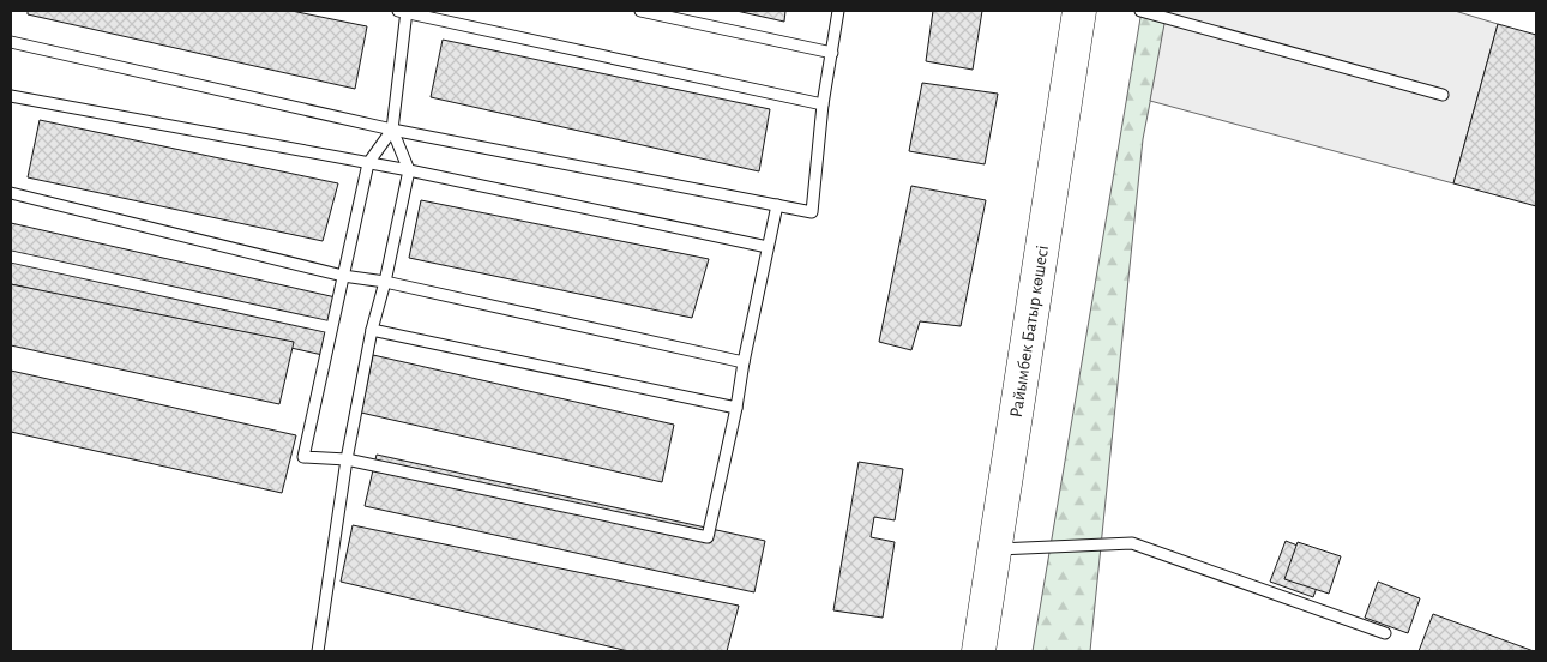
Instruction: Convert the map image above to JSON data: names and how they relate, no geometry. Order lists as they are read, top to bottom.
{
  "streets": {
    "main road": ["Райымбек Батыр көшесі"]
  }
}
